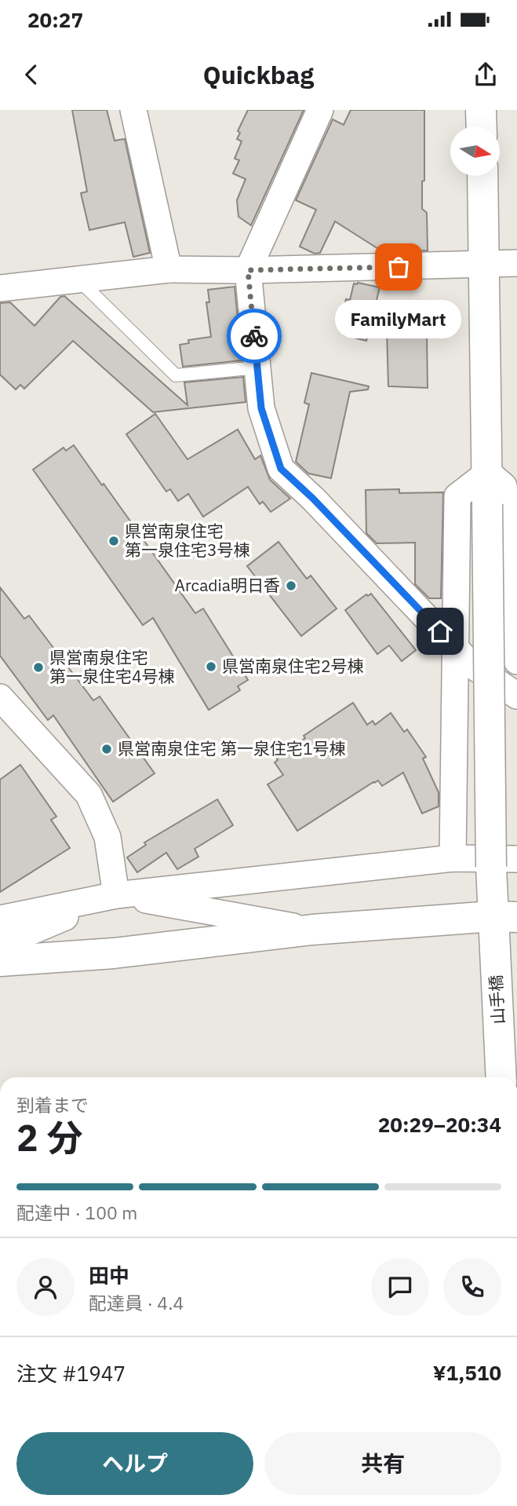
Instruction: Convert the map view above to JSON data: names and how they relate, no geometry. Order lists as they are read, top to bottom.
{
  "streets": {
    "street": ["山手橋"]
  },
  "places": [
    "FamilyMart",
    "県営南泉住宅 第一泉住宅3号棟",
    "Arcadia明日香",
    "県営南泉住宅2号棟",
    "県営南泉住宅 第一泉住宅4号棟",
    "県営南泉住宅 第一泉住宅1号棟"
  ],
  "north": "right",
  "page": {
    "status": "20:27",
    "header": "Quickbag",
    "bubble": "FamilyMart",
    "heading": ["2 分", "到着まで", "20:29–20:34"],
    "panel": [
      "田中",
      "配達員 · 4.4",
      "注文 #1947",
      "¥1,510"
    ],
    "bar": "配達中 · 100 m",
    "buttons": ["ヘルプ", "共有"]
  }
}
